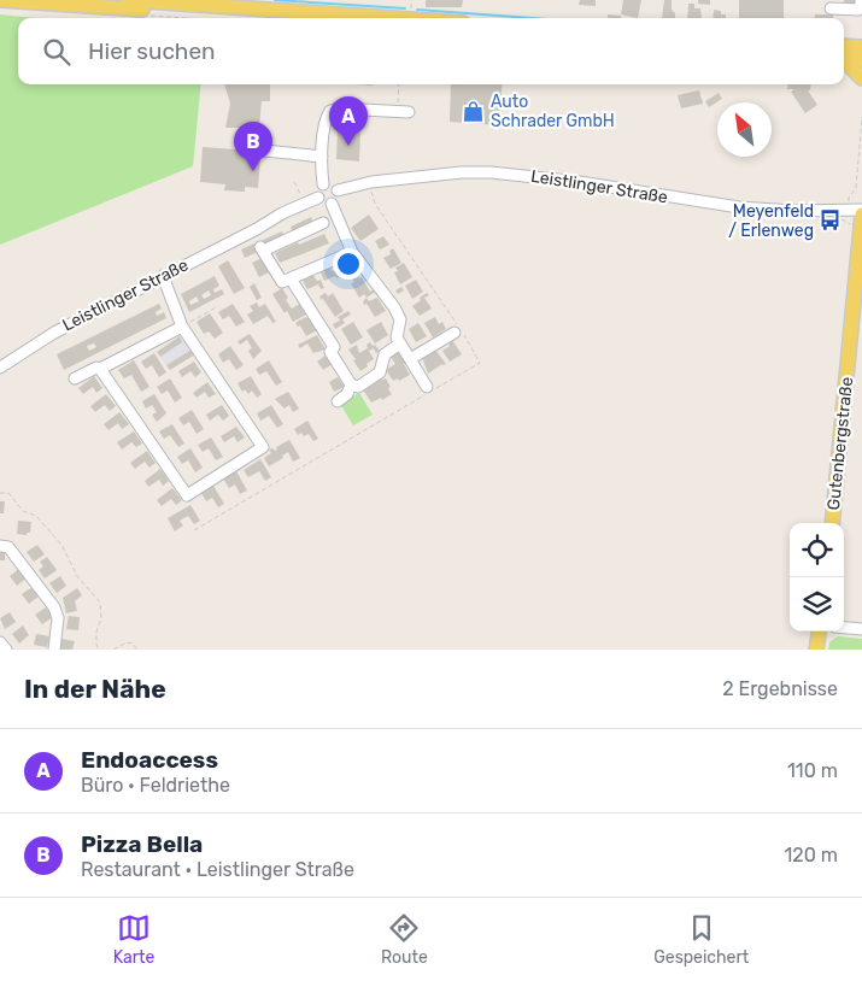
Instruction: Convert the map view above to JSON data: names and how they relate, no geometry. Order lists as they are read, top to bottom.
{
  "streets": {
    "main road": ["Gutenbergstraße"],
    "street": ["Leistlinger Straße"]
  },
  "crossings": [
    ["Leistlinger Straße", "Gutenbergstraße"]
  ],
  "places": {
    "shop": ["Auto Schrader GmbH"],
    "bus stop": ["Meyenfeld / Erlenweg"]
  },
  "north": "top left",
  "page": {
    "search": "Hier suchen",
    "pins": ["A", "B"],
    "heading": ["In der Nähe", "2 Ergebnisse"],
    "list": [
      {
        "mark": "A",
        "name": "Endoaccess",
        "note": "Büro · Feldriethe",
        "value": "110 m"
      },
      {
        "mark": "B",
        "name": "Pizza Bella",
        "note": "Restaurant · Leistlinger Straße",
        "value": "120 m"
      }
    ],
    "nav": ["Karte", "Route", "Gespeichert"]
  }
}
